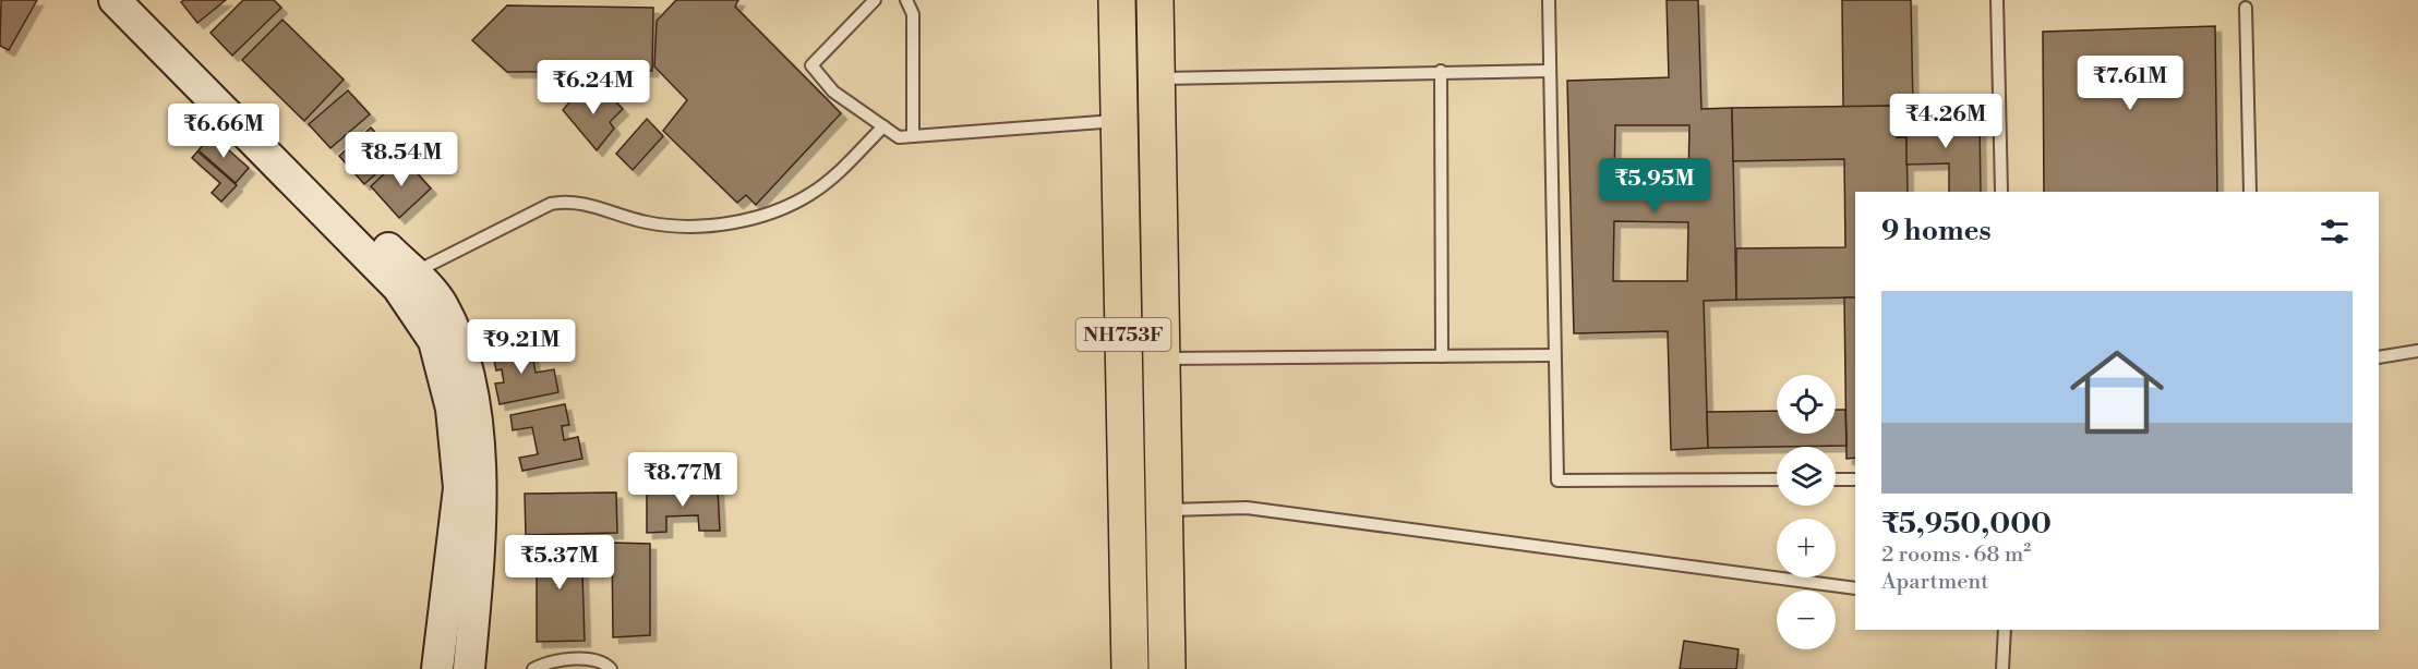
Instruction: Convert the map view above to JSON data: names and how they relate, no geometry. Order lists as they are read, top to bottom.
{
  "streets": {
    "highway": ["NH753F"]
  },
  "page": {
    "price": [
      "₹7.61M",
      "₹6.24M",
      "₹4.26M",
      "₹6.66M",
      "₹8.54M",
      "₹5.95M",
      "₹9.21M",
      "₹8.77M",
      "₹5.37M"
    ],
    "heading": "9 homes",
    "list": [
      {
        "name": "₹5,950,000",
        "note": "2 rooms · 68 m² · Apartment"
      }
    ],
    "map_buttons": ["+", "−"]
  }
}
